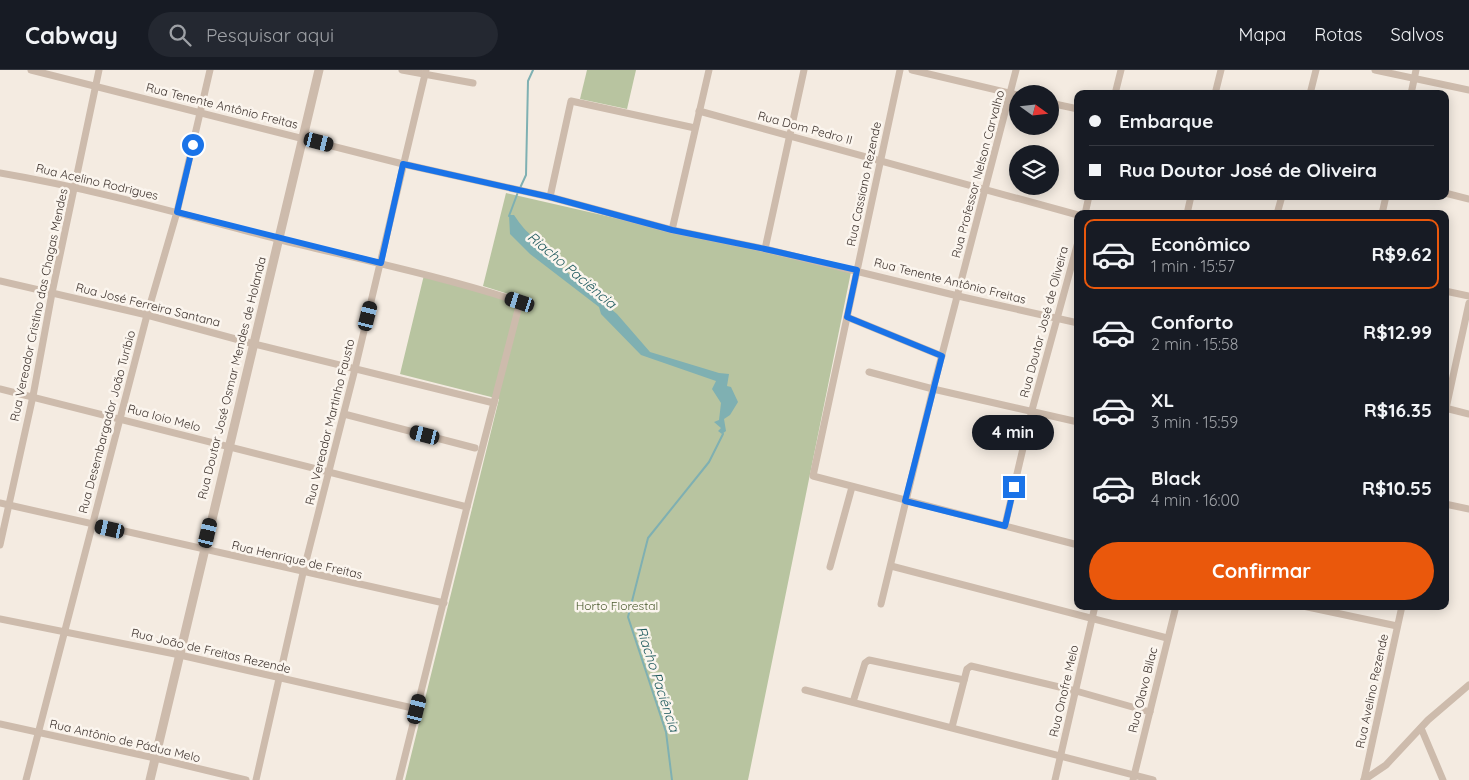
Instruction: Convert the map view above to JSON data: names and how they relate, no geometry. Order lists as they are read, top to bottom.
{
  "streets": {
    "street": [
      "Rua Tenente Antônio Freitas",
      "Rua Dom Pedro II",
      "Rua Professor Nelson Carvalho",
      "Rua Acelino Rodrigues",
      "Rua Cassiano Rezende",
      "Rua Vereador Cristino das Chagas Mendes",
      "Rua José Ferreira Santana",
      "Rua Doutor José de Oliveira",
      "Rua Doutor José Osmar Mendes de Holanda",
      "Rua Ioio Melo",
      "Rua Desembargador João Turíbio",
      "Rua Vereador Martinho Fausto",
      "Rua Henrique de Freitas",
      "Rua João de Freitas Rezende",
      "Rua Olavo Bilac",
      "Rua Onofre Melo",
      "Rua Avelino Rezende",
      "Rua Antônio de Pádua Melo"
    ]
  },
  "crossings": [
    ["Rua Tenente Antônio Freitas", "Rua Professor Nelson Carvalho"],
    ["Rua Tenente Antônio Freitas", "Rua Cassiano Rezende"],
    ["Rua Tenente Antônio Freitas", "Rua Vereador Cristino das Chagas Mendes"],
    ["Rua Tenente Antônio Freitas", "Rua Doutor José de Oliveira"],
    ["Rua Tenente Antônio Freitas", "Rua Doutor José Osmar Mendes de Holanda"],
    ["Rua Tenente Antônio Freitas", "Rua Desembargador João Turíbio"],
    ["Rua Tenente Antônio Freitas", "Rua Vereador Martinho Fausto"],
    ["Rua Dom Pedro II", "Rua Professor Nelson Carvalho"],
    ["Rua Dom Pedro II", "Rua Cassiano Rezende"],
    ["Rua Acelino Rodrigues", "Rua Vereador Cristino das Chagas Mendes"],
    ["Rua Acelino Rodrigues", "Rua José Ferreira Santana"],
    ["Rua Acelino Rodrigues", "Rua Doutor José Osmar Mendes de Holanda"],
    ["Rua Acelino Rodrigues", "Rua Desembargador João Turíbio"],
    ["Rua Acelino Rodrigues", "Rua Vereador Martinho Fausto"],
    ["Rua Vereador Cristino das Chagas Mendes", "Rua José Ferreira Santana"],
    ["Rua Vereador Cristino das Chagas Mendes", "Rua Ioio Melo"],
    ["Rua Vereador Cristino das Chagas Mendes", "Rua Henrique de Freitas"],
    ["Rua José Ferreira Santana", "Rua Doutor José Osmar Mendes de Holanda"],
    ["Rua José Ferreira Santana", "Rua Desembargador João Turíbio"],
    ["Rua José Ferreira Santana", "Rua Vereador Martinho Fausto"],
    ["Rua Doutor José Osmar Mendes de Holanda", "Rua Ioio Melo"],
    ["Rua Doutor José Osmar Mendes de Holanda", "Rua Henrique de Freitas"],
    ["Rua Doutor José Osmar Mendes de Holanda", "Rua João de Freitas Rezende"],
    ["Rua Doutor José Osmar Mendes de Holanda", "Rua Antônio de Pádua Melo"],
    ["Rua Ioio Melo", "Rua Desembargador João Turíbio"],
    ["Rua Ioio Melo", "Rua Vereador Martinho Fausto"],
    ["Rua Desembargador João Turíbio", "Rua Henrique de Freitas"],
    ["Rua Desembargador João Turíbio", "Rua João de Freitas Rezende"],
    ["Rua Desembargador João Turíbio", "Rua Antônio de Pádua Melo"],
    ["Rua Vereador Martinho Fausto", "Rua Henrique de Freitas"],
    ["Rua Vereador Martinho Fausto", "Rua João de Freitas Rezende"]
  ],
  "water": ["Riacho Paciência"],
  "parks": ["Horto Florestal"],
  "north": "right",
  "page": {
    "header": "Cabway",
    "search": "Pesquisar aqui",
    "nav": ["Mapa", "Rotas", "Salvos"],
    "banner": ["Embarque", "Rua Doutor José de Oliveira"],
    "list": [
      {
        "name": "Econômico",
        "note": "1 min · 15:57",
        "value": "R$9.62"
      },
      {
        "name": "Conforto",
        "note": "2 min · 15:58",
        "value": "R$12.99"
      },
      {
        "name": "XL",
        "note": "3 min · 15:59",
        "value": "R$16.35"
      },
      {
        "name": "Black",
        "note": "4 min · 16:00",
        "value": "R$10.55"
      }
    ],
    "bubble": "4 min",
    "buttons": "Confirmar"
  }
}
